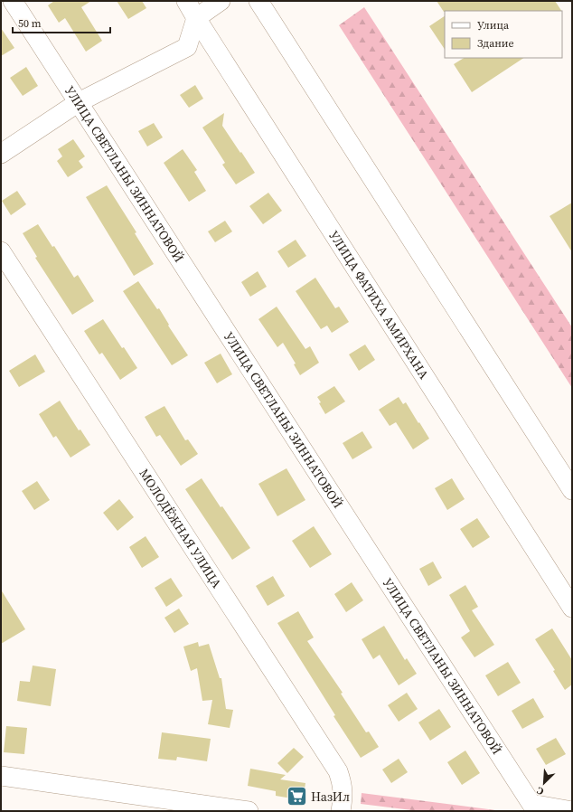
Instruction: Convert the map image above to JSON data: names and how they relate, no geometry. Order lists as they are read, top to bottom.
{
  "streets": {
    "street": ["УЛИЦА СВЕТЛАНЫ ЗИННАТОВОЙ", "УЛИЦА ФАТИХА АМИРХАНА", "МОЛОДЁЖНАЯ УЛИЦА"]
  },
  "places": {
    "supermarket": ["НазИл"]
  },
  "legend": ["Улица", "Здание"],
  "scale_bar": "50 m",
  "north": "bottom left"
}
